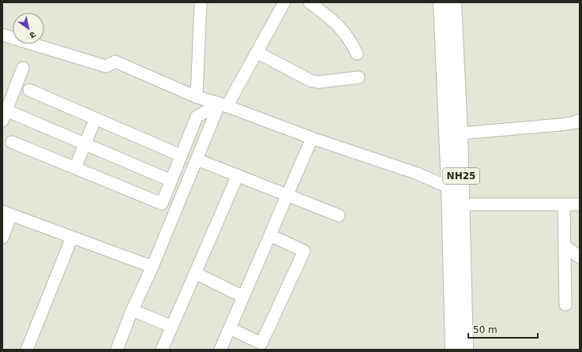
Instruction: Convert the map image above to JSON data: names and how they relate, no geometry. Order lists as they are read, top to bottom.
{
  "streets": {
    "main road": ["NH25"]
  },
  "scale_bar": "50 m",
  "north": "bottom right"
}
